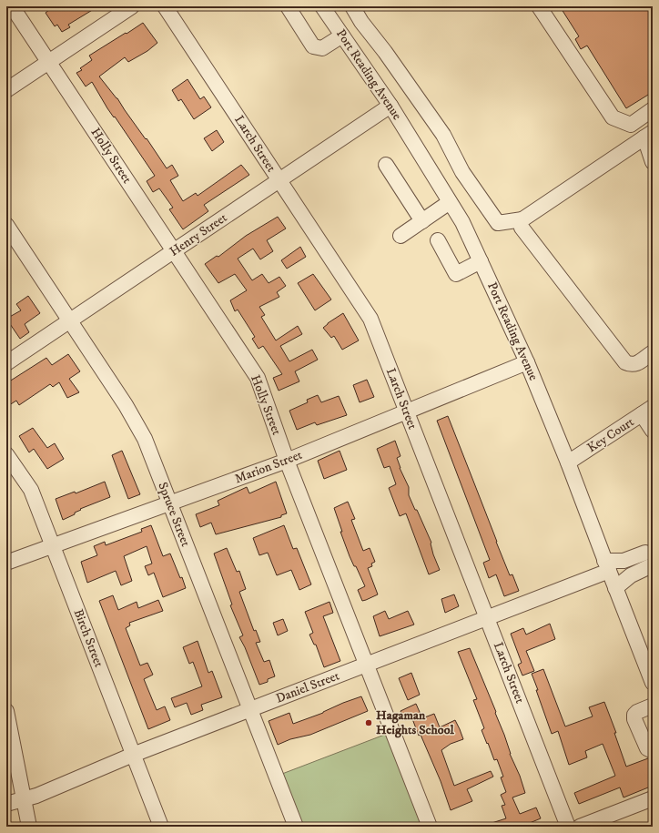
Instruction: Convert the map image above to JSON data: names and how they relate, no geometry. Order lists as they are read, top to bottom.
{
  "streets": {
    "street": [
      "Port Reading Avenue",
      "Larch Street",
      "Holly Street",
      "Henry Street",
      "Key Court",
      "Marion Street",
      "Spruce Street",
      "Birch Street",
      "Daniel Street"
    ]
  },
  "crossings": [
    ["Port Reading Avenue", "Henry Street"],
    ["Port Reading Avenue", "Key Court"],
    ["Port Reading Avenue", "Marion Street"],
    ["Port Reading Avenue", "Daniel Street"],
    ["Larch Street", "Henry Street"],
    ["Larch Street", "Marion Street"],
    ["Larch Street", "Daniel Street"],
    ["Holly Street", "Henry Street"],
    ["Holly Street", "Marion Street"],
    ["Holly Street", "Daniel Street"],
    ["Henry Street", "Spruce Street"],
    ["Marion Street", "Spruce Street"],
    ["Marion Street", "Birch Street"],
    ["Spruce Street", "Daniel Street"],
    ["Birch Street", "Daniel Street"]
  ],
  "places": ["Hagaman Heights School"]
}
